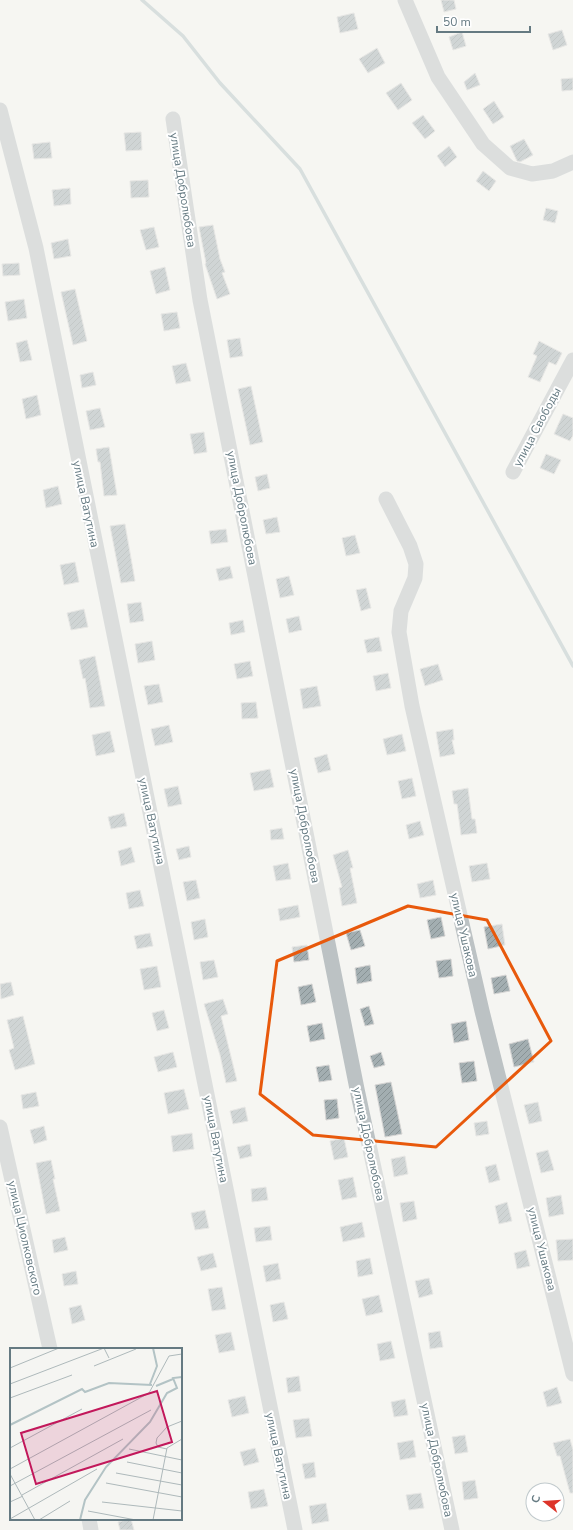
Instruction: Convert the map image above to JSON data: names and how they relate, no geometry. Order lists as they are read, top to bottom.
{
  "streets": {
    "street": [
      "улица Добролюбова",
      "улица Свободы",
      "улица Ватутина",
      "улица Ушакова",
      "улица Циолковского"
    ]
  },
  "scale_bar": "50 m",
  "north": "left"
}
